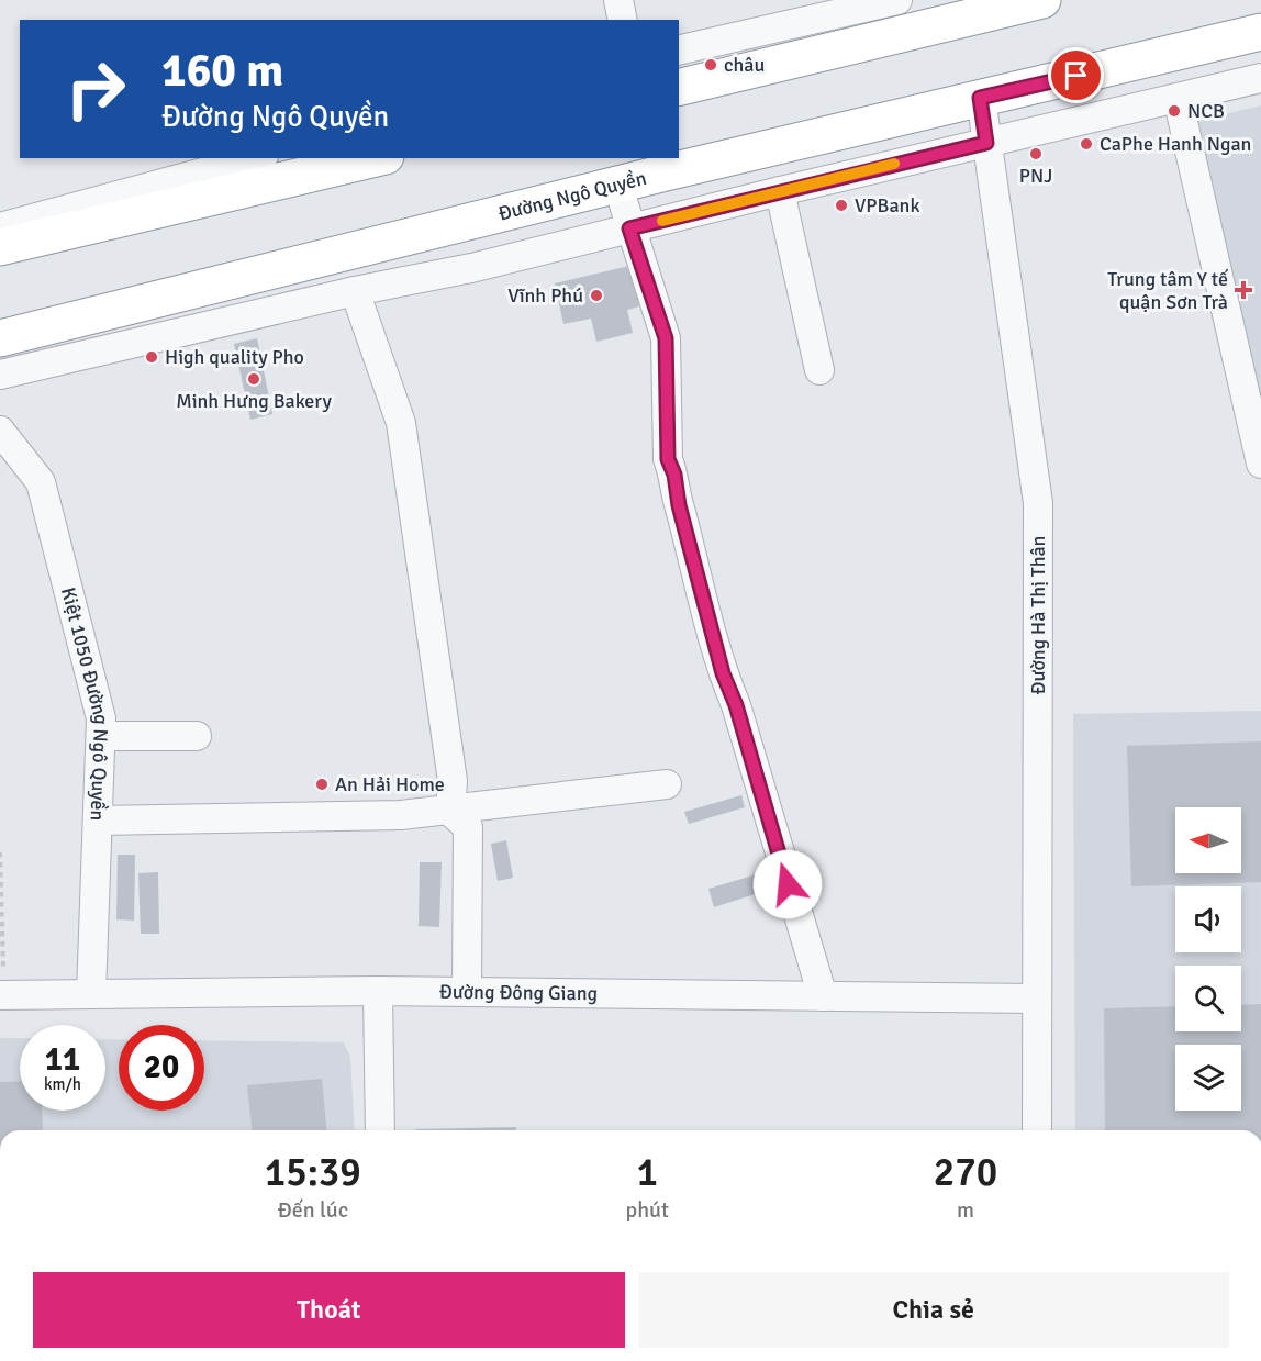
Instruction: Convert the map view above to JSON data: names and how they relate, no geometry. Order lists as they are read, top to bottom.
{
  "streets": {
    "highway": ["Đường Ngô Quyền"],
    "street": ["Đường Hà Thị Thân", "Kiệt 1050 Đường Ngô Quyền", "Đường Đông Giang"]
  },
  "crossings": [
    ["Đường Ngô Quyền", "Đường Hà Thị Thân"],
    ["Đường Hà Thị Thân", "Đường Đông Giang"],
    ["Kiệt 1050 Đường Ngô Quyền", "Đường Đông Giang"]
  ],
  "places": {
    "other": [
      "châu",
      "NCB",
      "CaPhe Hanh Ngan",
      "PNJ",
      "VPBank",
      "Vĩnh Phú",
      "High quality Pho",
      "Minh Hưng Bakery",
      "An Hải Home"
    ],
    "health": ["Trung tâm Y tế quận Sơn Trà"]
  },
  "north": "left",
  "page": {
    "turn": ["160 m", "Đường Ngô Quyền"],
    "speed": "11 km/h",
    "limit": "20",
    "eta": [
      "15:39",
      "Đến lúc",
      "1",
      "phút",
      "270",
      "m"
    ],
    "buttons": ["Thoát", "Chia sẻ"]
  }
}
